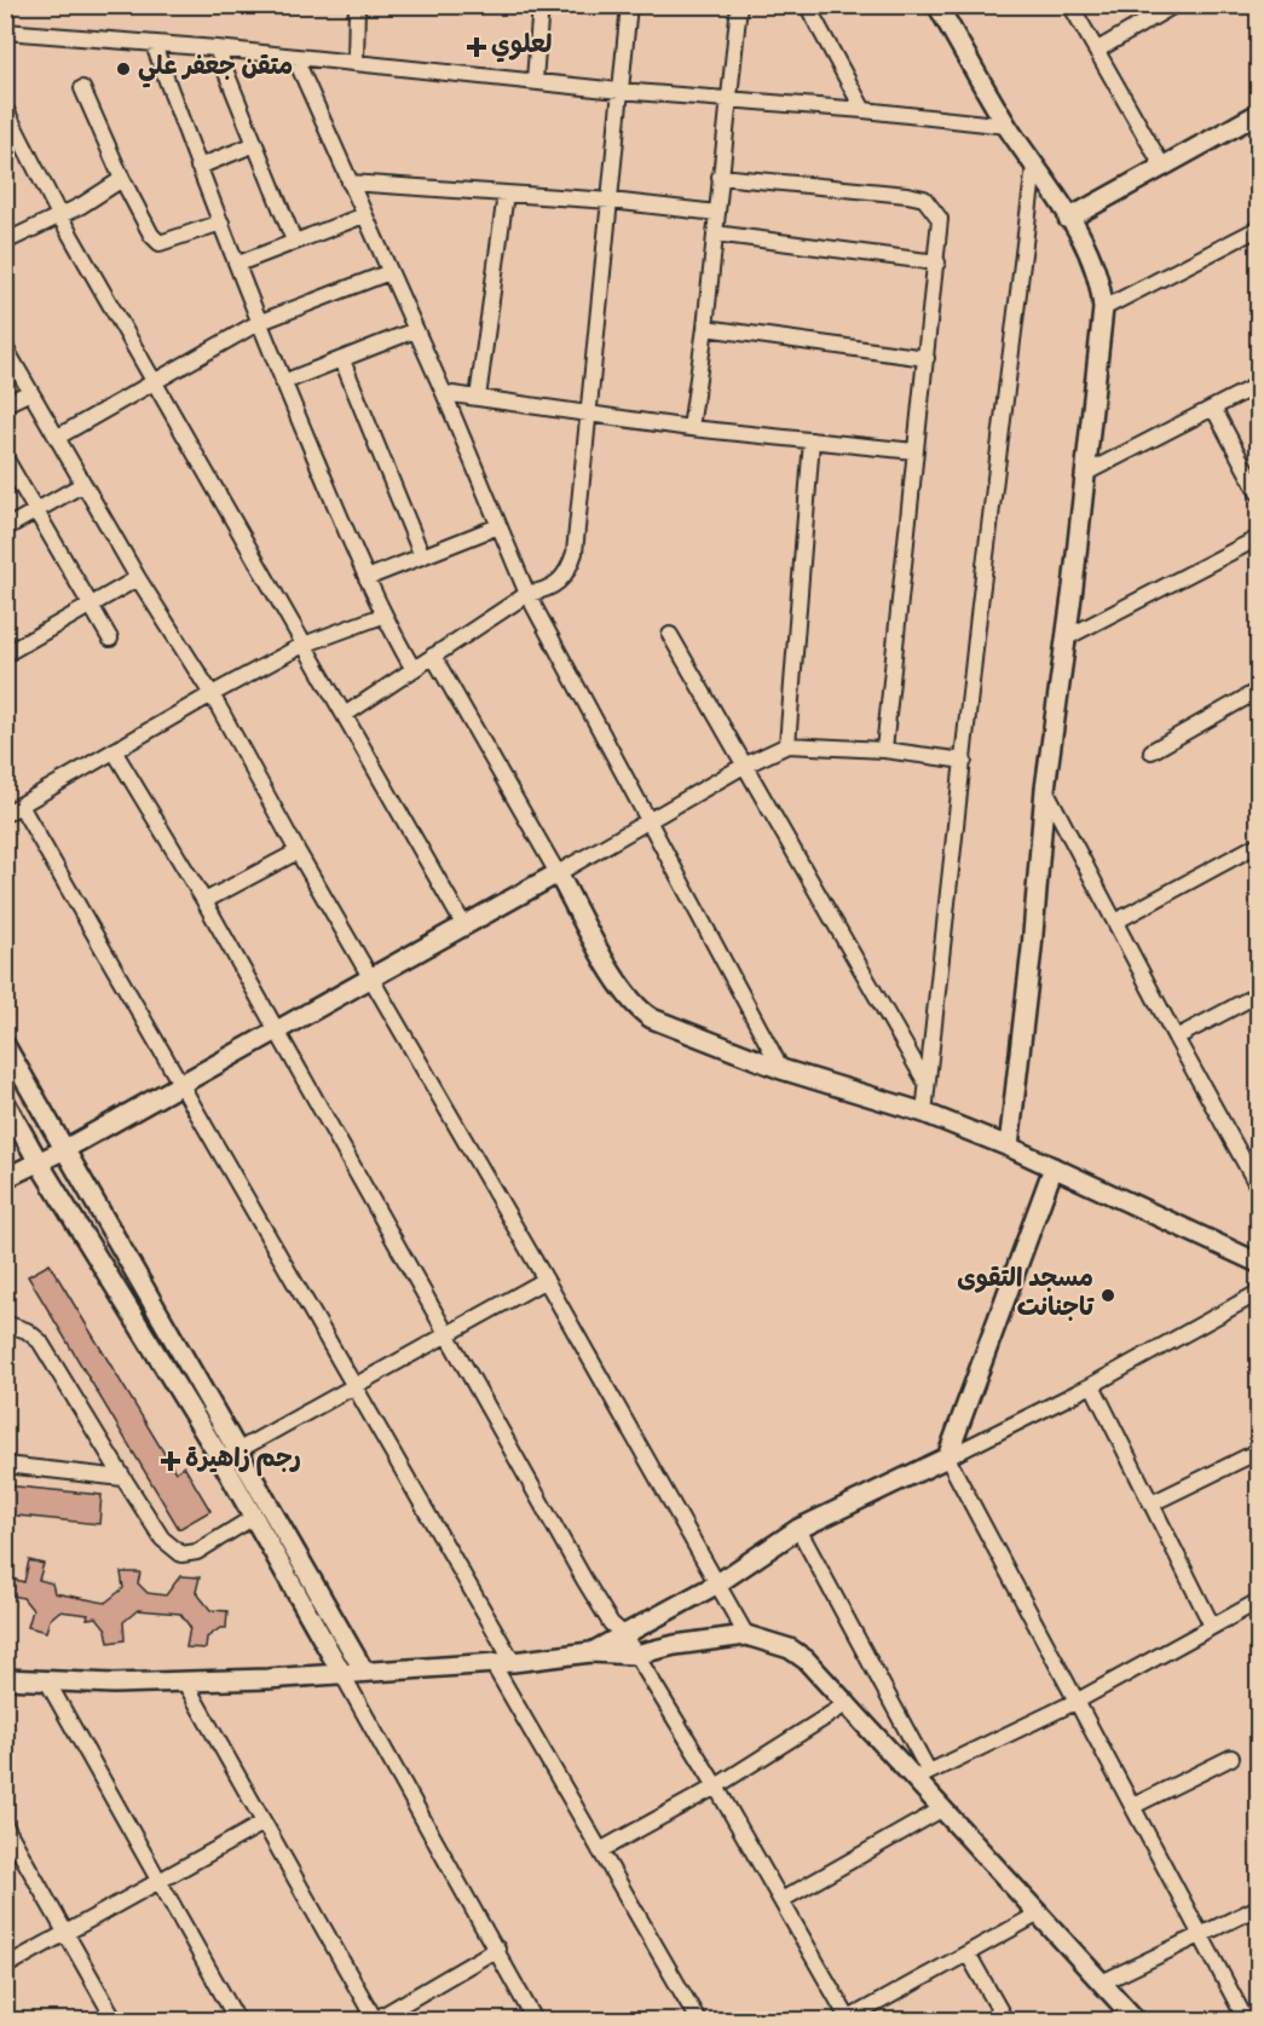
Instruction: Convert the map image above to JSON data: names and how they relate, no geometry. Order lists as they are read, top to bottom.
{
  "places": {
    "health": ["لعلوي", "رجم زاهيرة"],
    "other": ["متقن جعفر علي", "مسجد التقوى تاجنانت"]
  }
}
